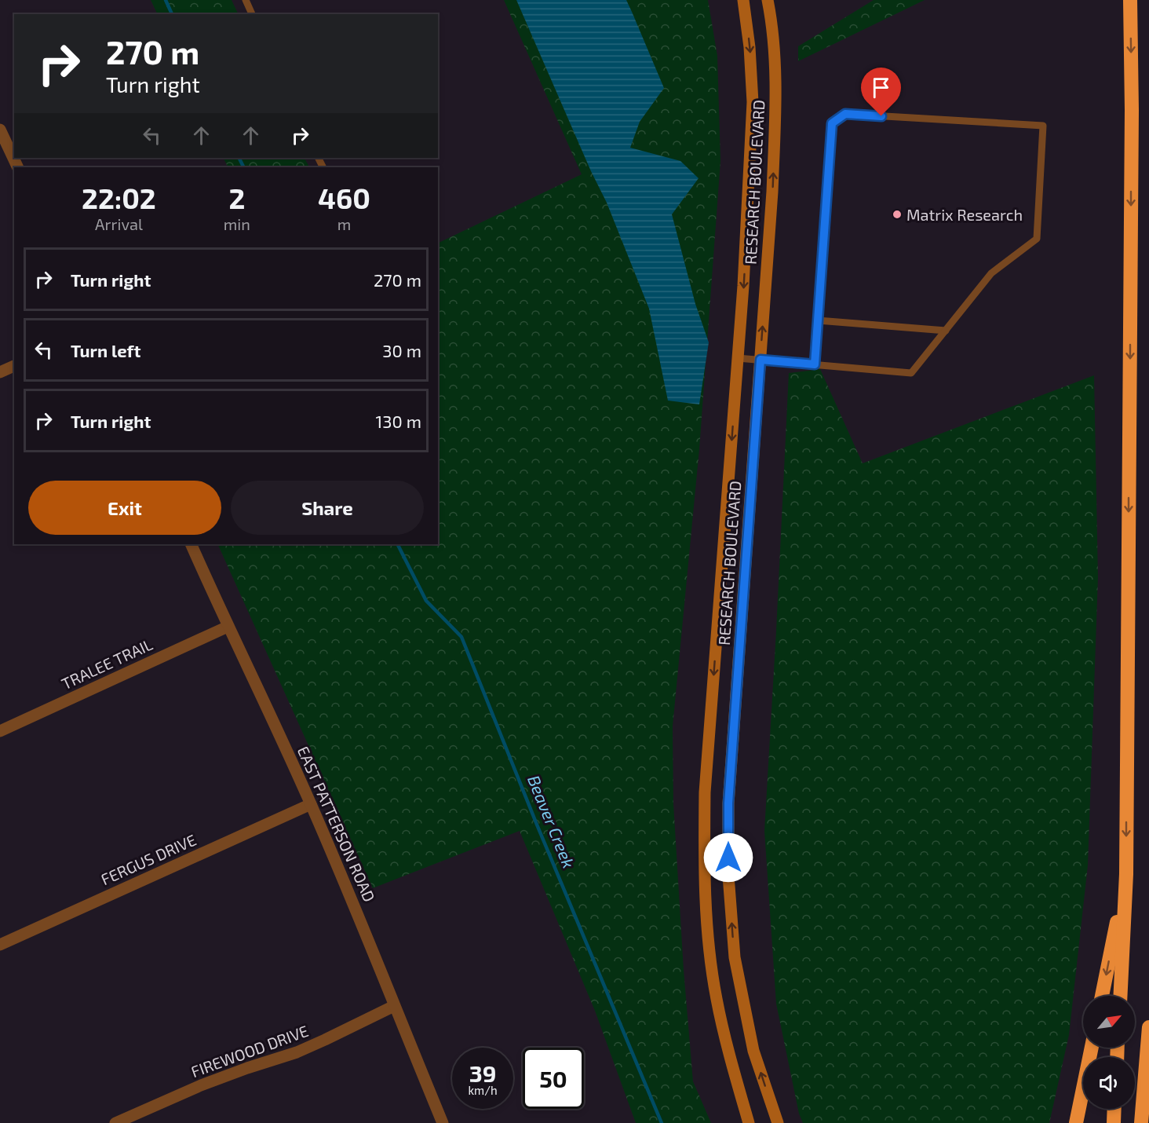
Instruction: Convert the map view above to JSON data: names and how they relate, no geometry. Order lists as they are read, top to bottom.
{
  "streets": {
    "main road": ["RESEARCH BOULEVARD"],
    "street": [
      "TRALEE TRAIL",
      "EAST PATTERSON ROAD",
      "FERGUS DRIVE",
      "FIREWOOD DRIVE"
    ]
  },
  "crossings": [
    ["TRALEE TRAIL", "EAST PATTERSON ROAD"],
    ["EAST PATTERSON ROAD", "FERGUS DRIVE"],
    ["EAST PATTERSON ROAD", "FIREWOOD DRIVE"]
  ],
  "water": ["Beaver Creek"],
  "places": ["Matrix Research"],
  "north": "top right",
  "page": {
    "turn": ["270 m", "Turn right"],
    "eta": [
      "22:02",
      "Arrival",
      "2",
      "min",
      "460",
      "m"
    ],
    "list": [
      {
        "name": "Turn right",
        "value": "270 m"
      },
      {
        "name": "Turn left",
        "value": "30 m"
      },
      {
        "name": "Turn right",
        "value": "130 m"
      }
    ],
    "buttons": ["Exit", "Share"],
    "speed": "39 km/h",
    "limit": "50"
  }
}
